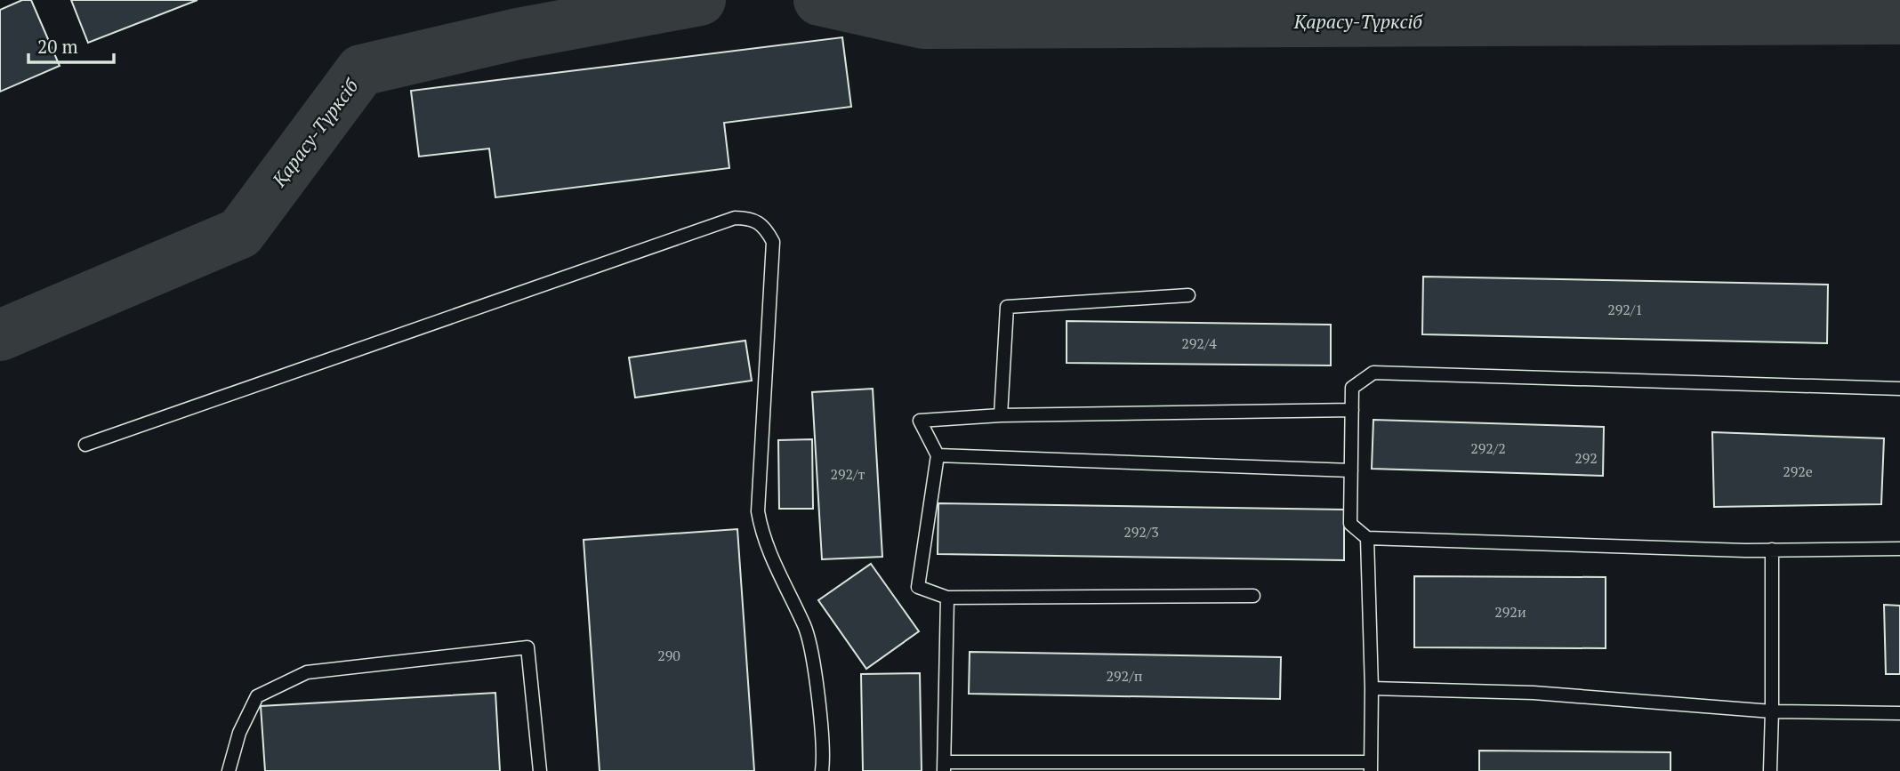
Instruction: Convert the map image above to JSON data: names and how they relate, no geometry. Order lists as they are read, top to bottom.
{
  "water": ["Қарасу-Түрксіб"],
  "house_numbers": [
    "292/1",
    "292/4",
    "292/2",
    "292",
    "292е",
    "292/т",
    "292/3",
    "292и",
    "290",
    "292/п"
  ],
  "scale_bar": "20 m"
}
